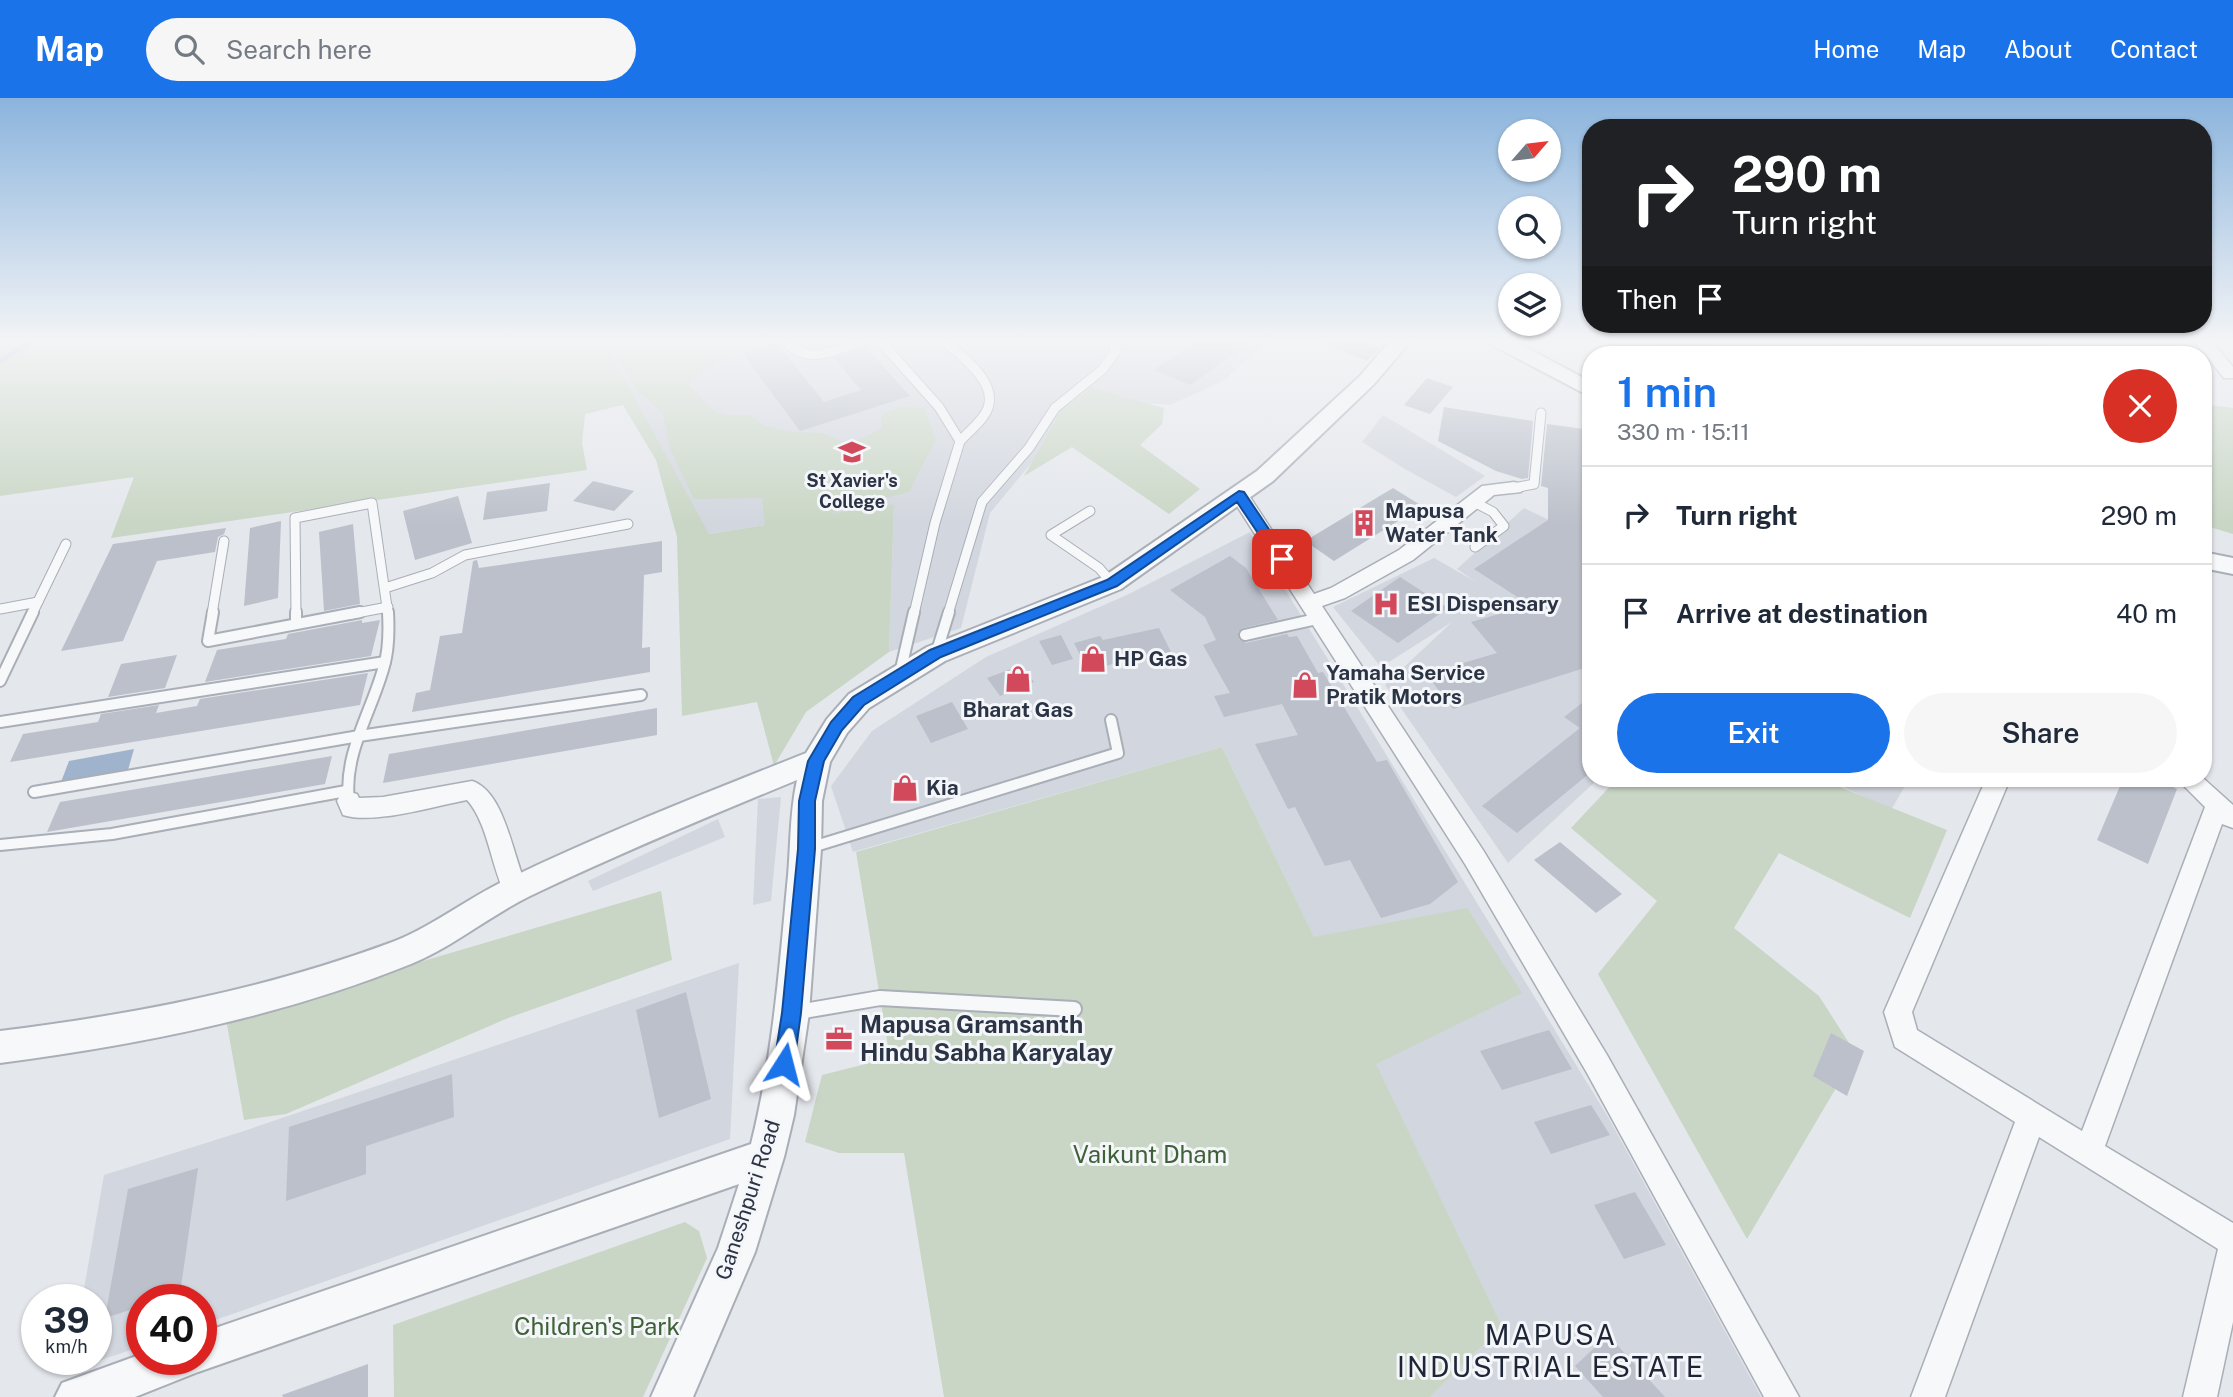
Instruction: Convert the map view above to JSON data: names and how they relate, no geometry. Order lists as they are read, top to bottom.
{
  "streets": {
    "street": ["Ganeshpuri Road"]
  },
  "districts": ["MAPUSA INDUSTRIAL ESTATE"],
  "parks": ["Vaikunt Dham", "Children's Park"],
  "places": {
    "school or university": ["St Xavier's College"],
    "building": ["Mapusa Water Tank"],
    "hospital": ["ESI Dispensary"],
    "shop": [
      "HP Gas",
      "Bharat Gas",
      "Yamaha Service Pratik Motors",
      "Kia"
    ],
    "office": ["Mapusa Gramsanth Hindu Sabha Karyalay"]
  },
  "north": "top right",
  "page": {
    "header": "Map",
    "search": "Search here",
    "nav": [
      "Home",
      "Map",
      "About",
      "Contact"
    ],
    "turn": ["290 m", "Turn right"],
    "then": "Then",
    "heading": ["1 min", "330 m · 15:11"],
    "list": [
      {
        "name": "Turn right",
        "value": "290 m"
      },
      {
        "name": "Arrive at destination",
        "value": "40 m"
      }
    ],
    "buttons": ["Exit", "Share"],
    "speed": "39 km/h",
    "limit": "40"
  }
}
